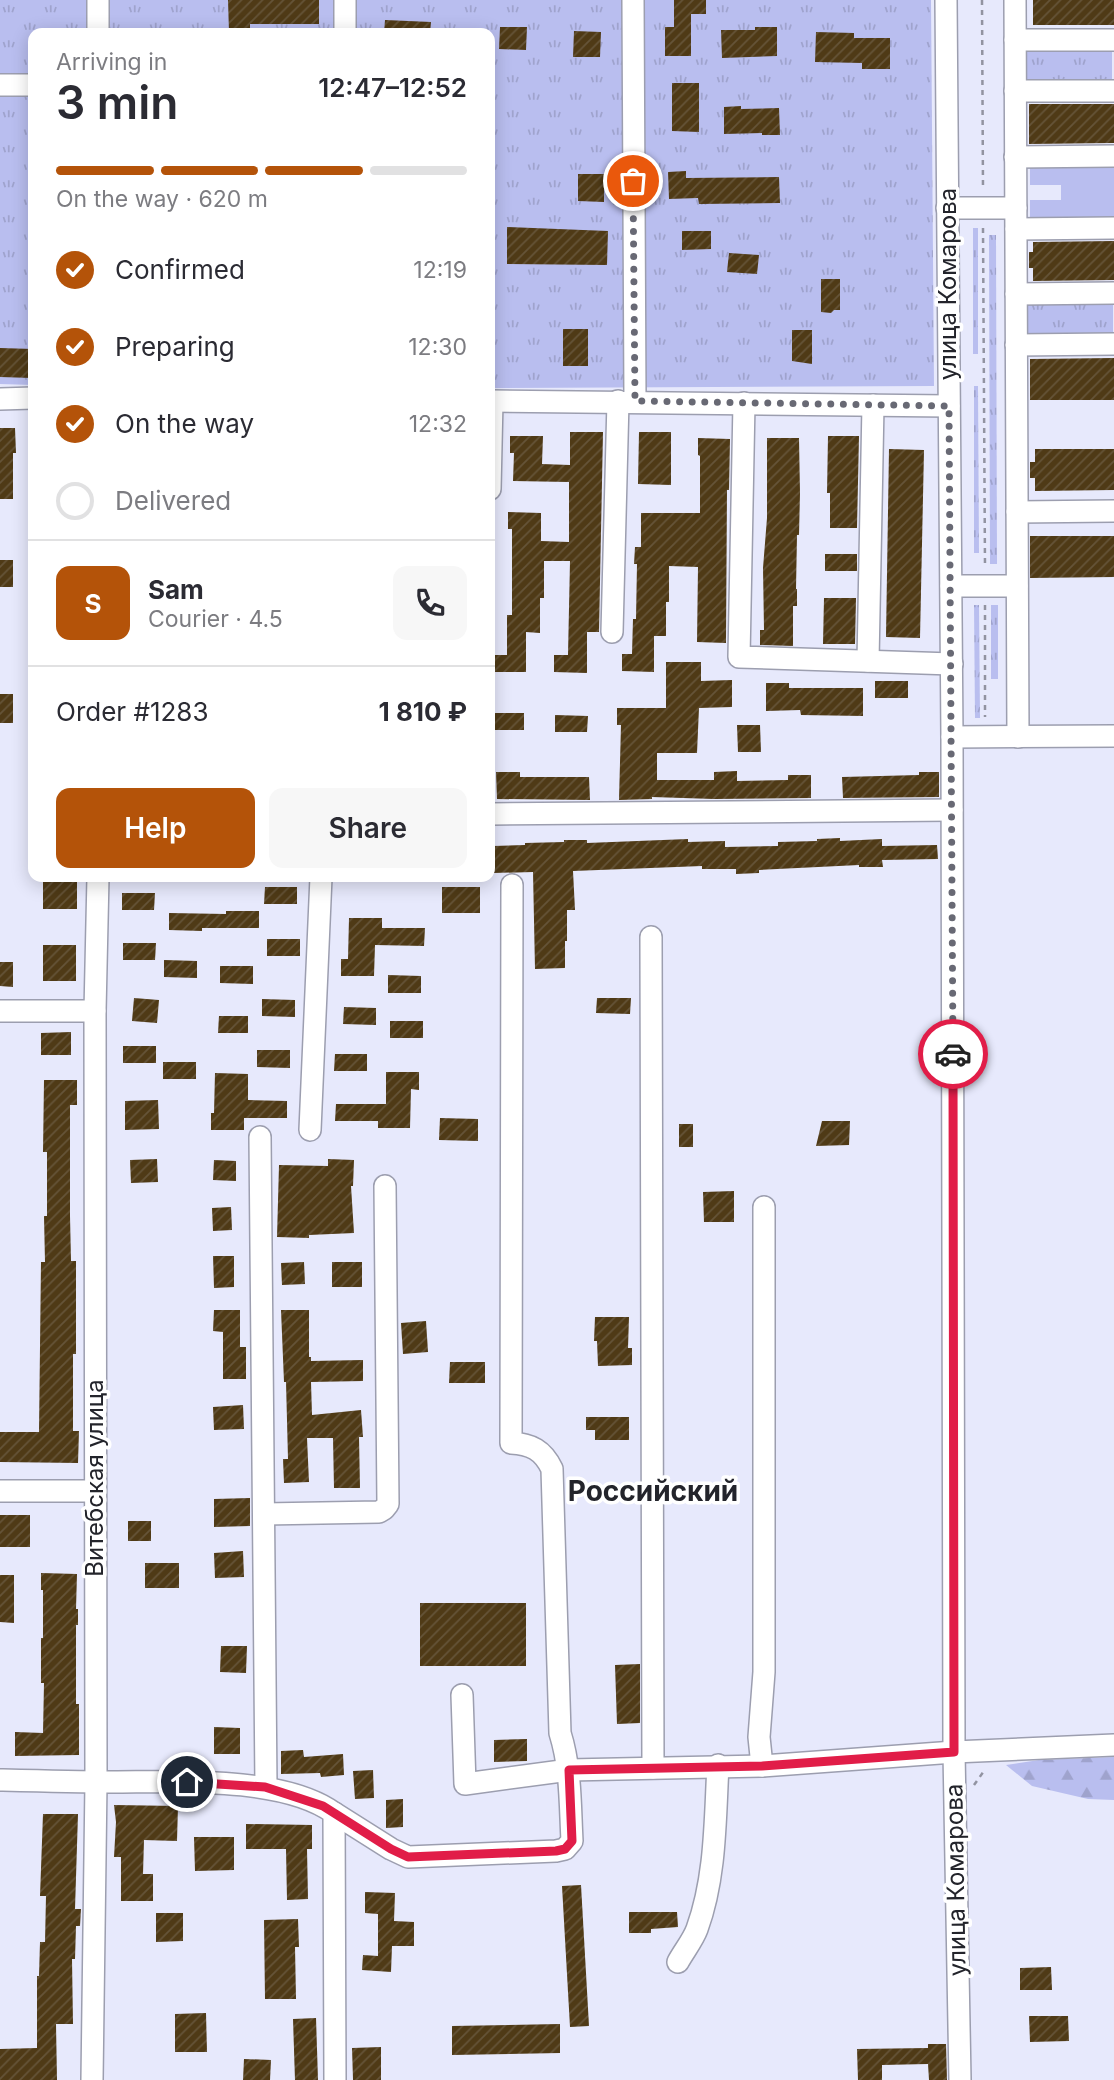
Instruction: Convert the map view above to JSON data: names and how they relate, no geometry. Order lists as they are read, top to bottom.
{
  "streets": {
    "street": ["улица Комарова", "Витебская улица"]
  },
  "districts": ["Российский"],
  "page": {
    "heading": ["3 min", "Arriving in", "12:47–12:52"],
    "panel": [
      "Sam",
      "Courier · 4.5",
      "Order #1283",
      "1 810 ₽"
    ],
    "bar": "On the way · 620 m",
    "list": [
      ["Confirmed", "12:19"],
      ["Preparing", "12:30"],
      ["On the way", "12:32"],
      "Delivered"
    ],
    "round": "S",
    "buttons": ["Help", "Share"]
  }
}
